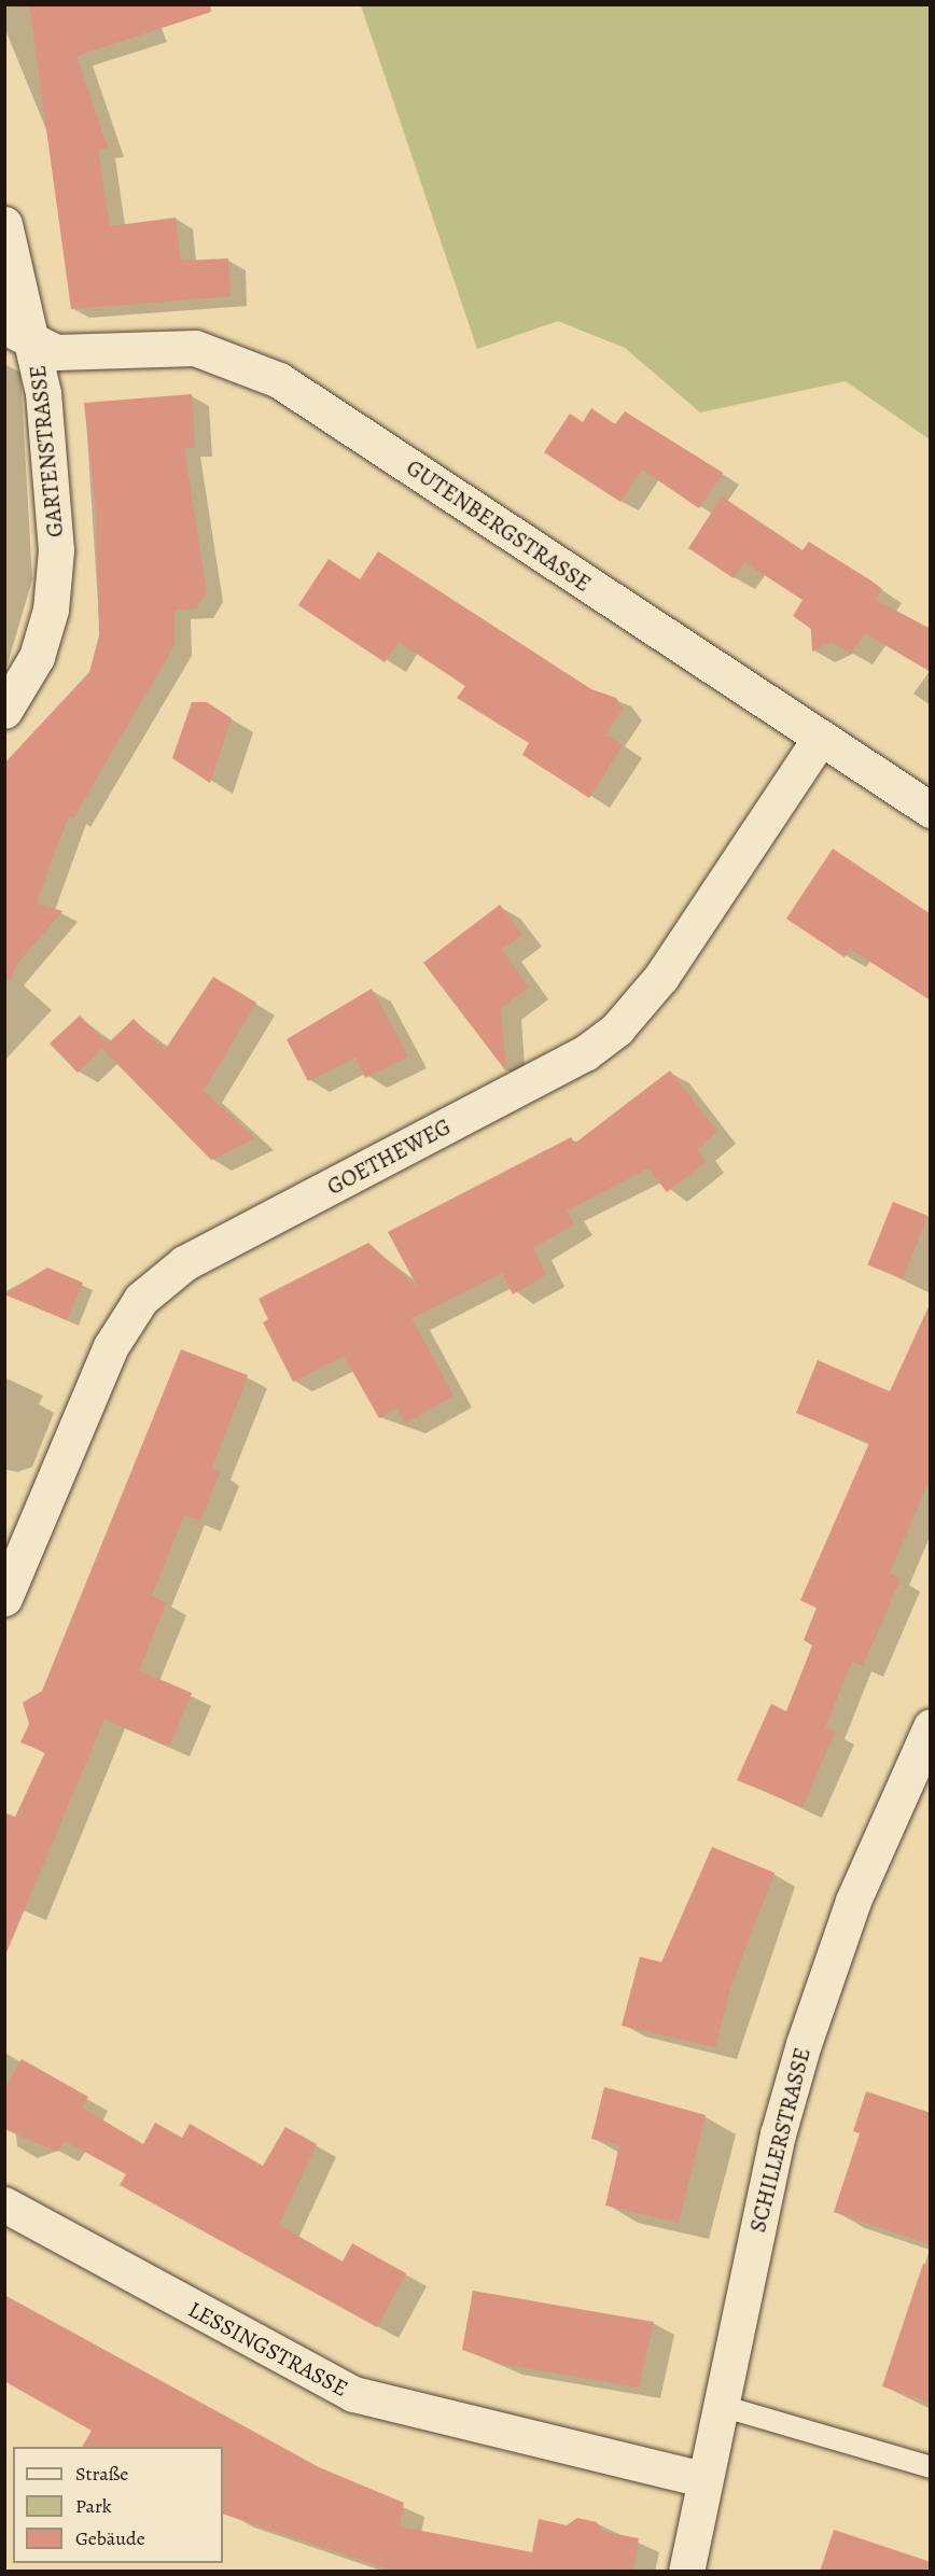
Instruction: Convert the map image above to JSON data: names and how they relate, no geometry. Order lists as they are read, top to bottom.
{
  "streets": {
    "street": [
      "GARTENSTRASSE",
      "GUTENBERGSTRASSE",
      "GOETHEWEG",
      "SCHILLERSTRASSE",
      "LESSINGSTRASSE"
    ]
  },
  "crossings": [
    ["GARTENSTRASSE", "GUTENBERGSTRASSE"],
    ["GUTENBERGSTRASSE", "GOETHEWEG"],
    ["SCHILLERSTRASSE", "LESSINGSTRASSE"]
  ],
  "legend": ["Straße", "Park", "Gebäude"]
}
